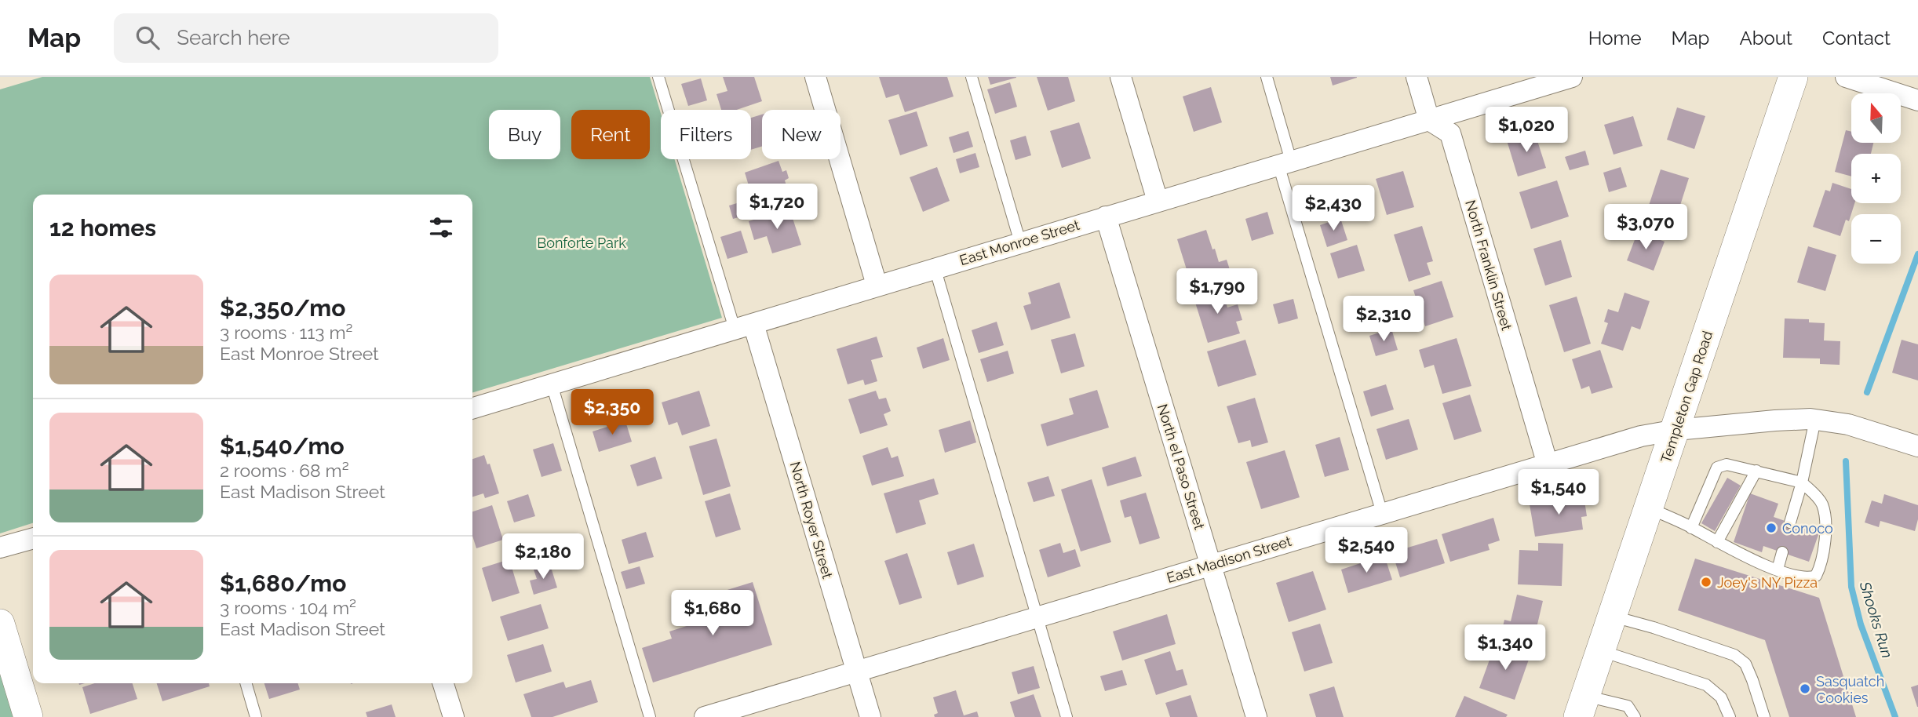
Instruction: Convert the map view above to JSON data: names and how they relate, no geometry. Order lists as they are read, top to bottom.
{
  "streets": {
    "street": [
      "East Monroe Street",
      "North Franklin Street",
      "Templeton Gap Road",
      "North el Paso Street",
      "North Royer Street",
      "East Madison Street"
    ]
  },
  "crossings": [
    ["East Monroe Street", "North Franklin Street"],
    ["East Monroe Street", "North el Paso Street"],
    ["East Monroe Street", "North Royer Street"],
    ["North Franklin Street", "East Madison Street"],
    ["Templeton Gap Road", "East Madison Street"],
    ["North el Paso Street", "East Madison Street"],
    ["North Royer Street", "East Madison Street"]
  ],
  "water": ["Shooks Run"],
  "parks": ["Bonforte Park"],
  "places": ["Conoco", "Joey's NY Pizza", "Sasquatch Cookies"],
  "north": "top",
  "page": {
    "header": "Map",
    "search": "Search here",
    "nav": [
      "Home",
      "Map",
      "About",
      "Contact"
    ],
    "map_buttons": ["+", "−"],
    "price": [
      "$1,020",
      "$1,720",
      "$2,430",
      "$3,070",
      "$1,790",
      "$2,310",
      "$2,350",
      "$1,540",
      "$2,540",
      "$2,180",
      "$1,680",
      "$1,340"
    ],
    "chip": [
      "Buy",
      "Rent",
      "Filters",
      "New"
    ],
    "heading": "12 homes",
    "list": [
      {
        "name": "$2,350/mo",
        "note": "3 rooms · 113 m² · East Monroe Street"
      },
      {
        "name": "$1,540/mo",
        "note": "2 rooms · 68 m² · East Madison Street"
      },
      {
        "name": "$1,680/mo",
        "note": "3 rooms · 104 m² · East Madison Street"
      }
    ]
  }
}
